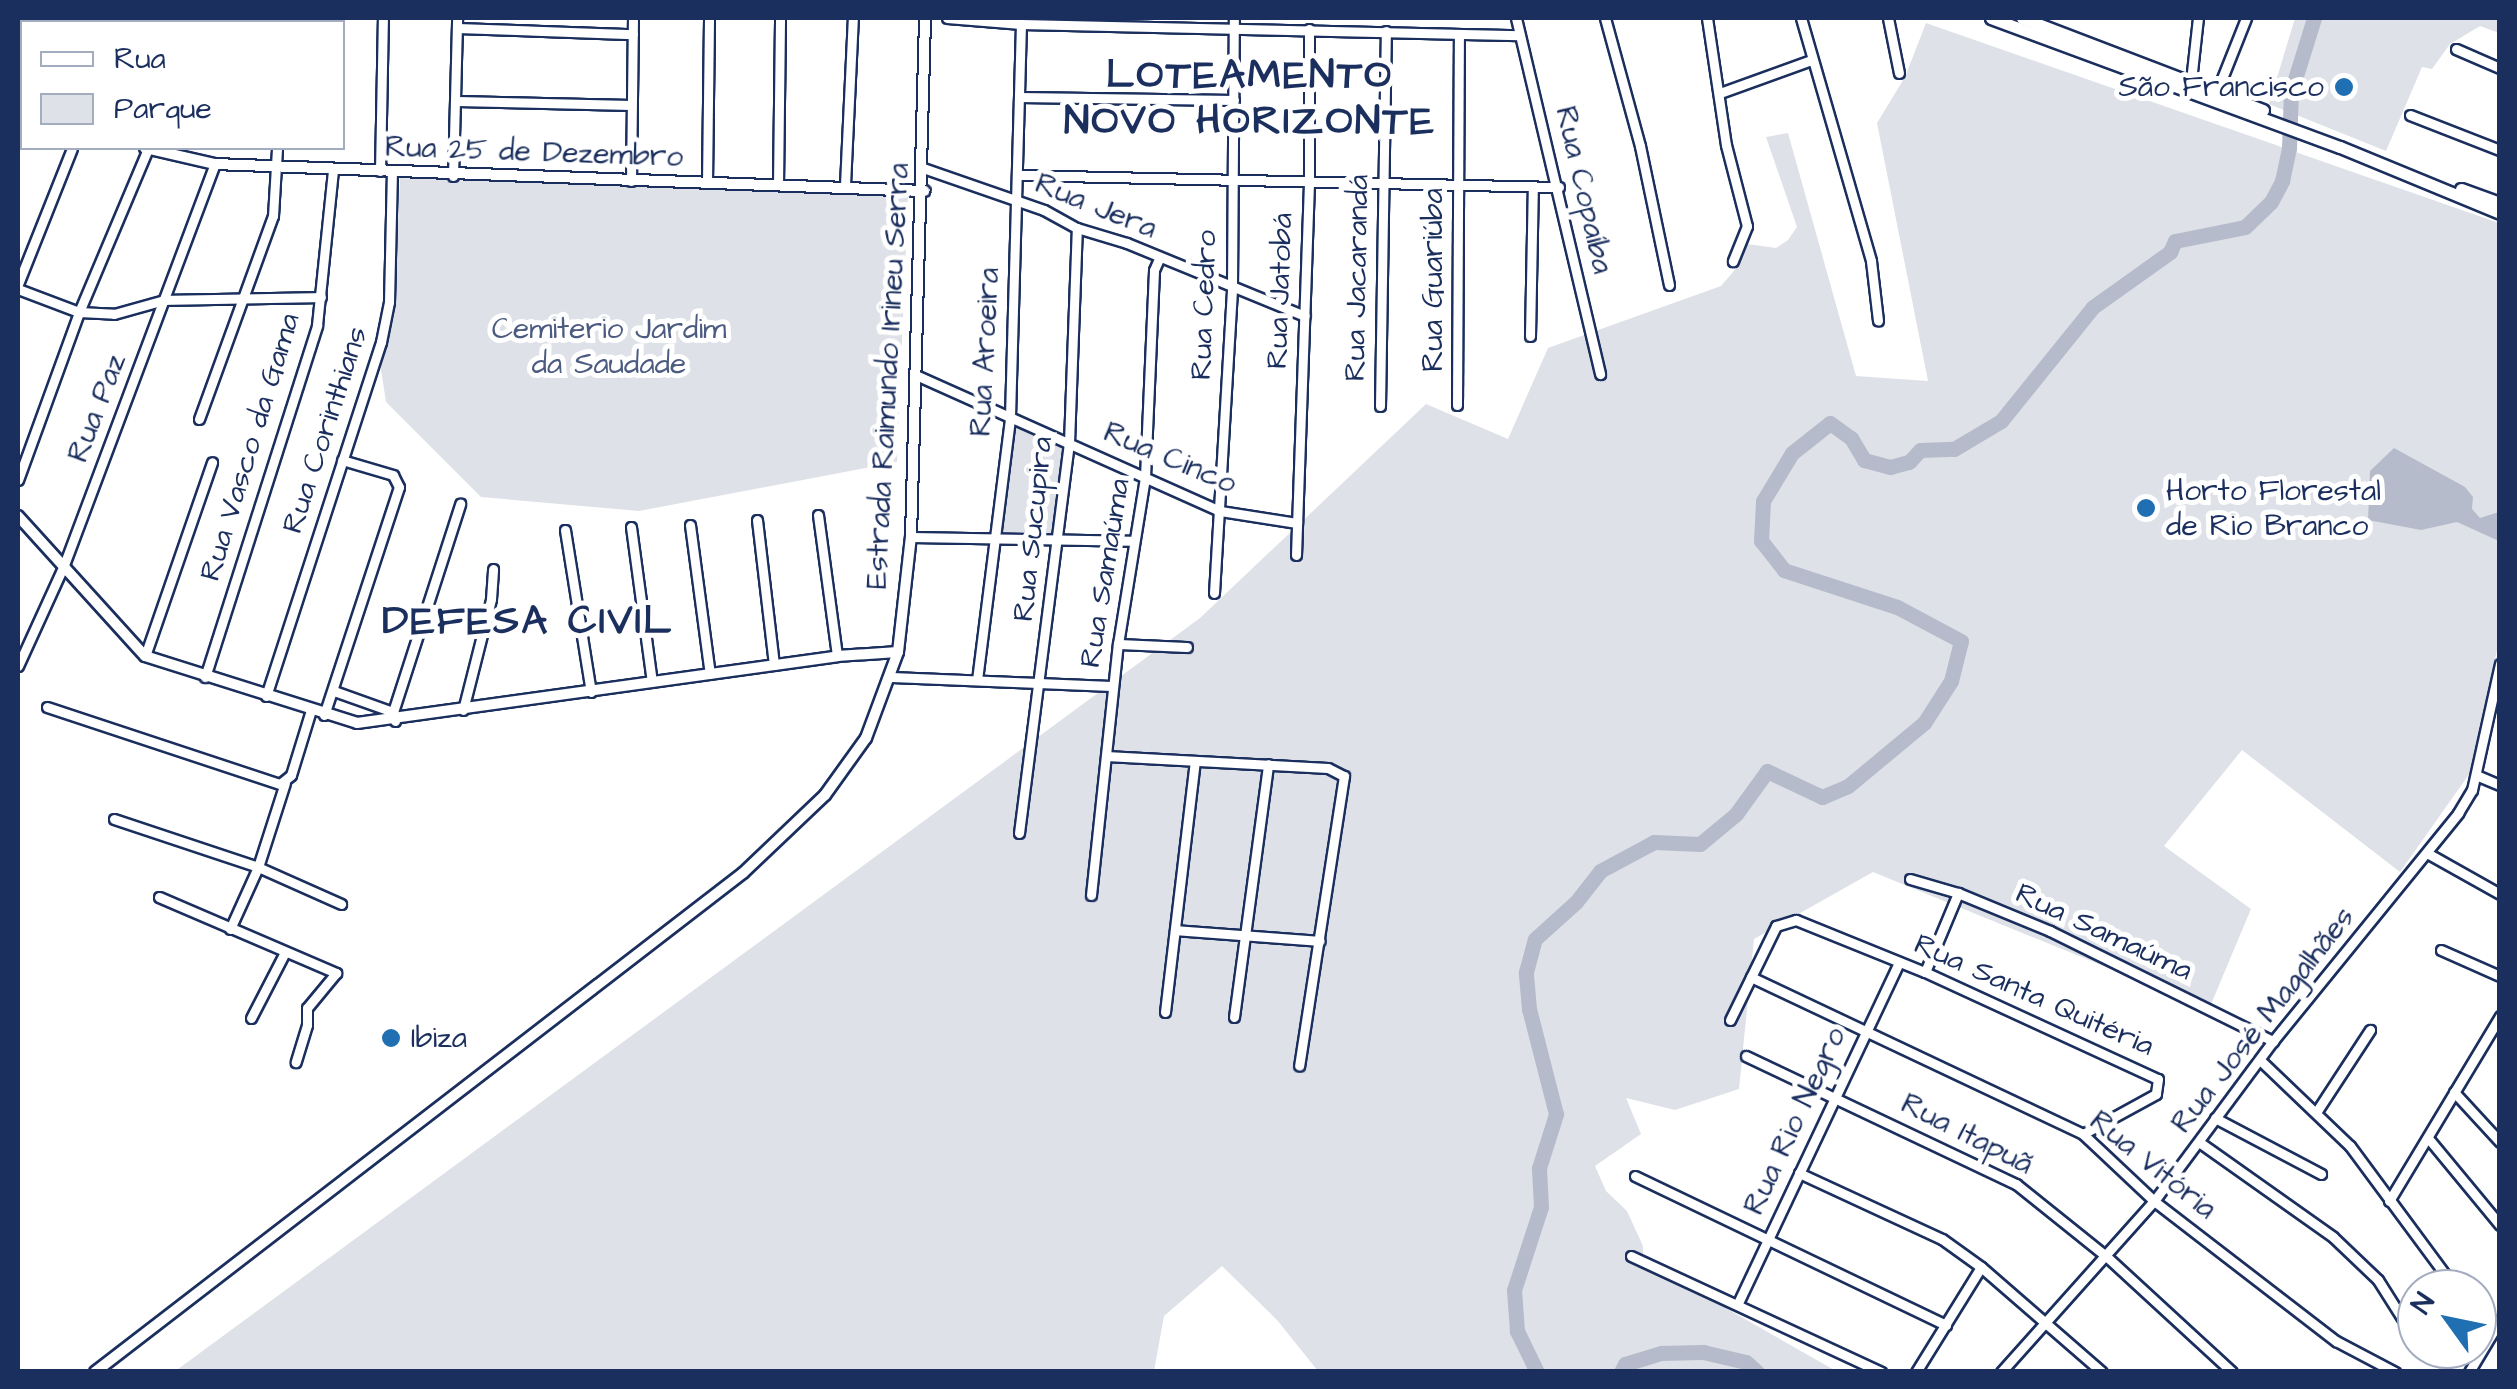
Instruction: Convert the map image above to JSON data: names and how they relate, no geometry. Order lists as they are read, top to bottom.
{
  "streets": {
    "street": [
      "Rua 25 de Dezembro",
      "Rua Copaíba",
      "Rua Jera",
      "Rua Jacarandá",
      "Rua Guariúba",
      "Rua Jatobá",
      "Rua Cedro",
      "Rua Aroeira",
      "Estrada Raimundo Irineu Serra",
      "Rua Paz",
      "Rua Corinthians",
      "Rua Vasco da Gama",
      "Rua Cinco",
      "Rua Sucupira",
      "Rua Samaúma",
      "Rua Santa Quitéria",
      "Rua José Magalhães",
      "Rua Rio Negro",
      "Rua Itapuã",
      "Rua Vitória"
    ]
  },
  "crossings": [
    ["Rua 25 de Dezembro", "Estrada Raimundo Irineu Serra"],
    ["Rua 25 de Dezembro", "Rua Paz"],
    ["Rua 25 de Dezembro", "Rua Corinthians"],
    ["Rua 25 de Dezembro", "Rua Vasco da Gama"],
    ["Rua Jera", "Rua Jatobá"],
    ["Rua Jera", "Rua Cedro"],
    ["Rua Jera", "Rua Aroeira"],
    ["Rua Jera", "Estrada Raimundo Irineu Serra"],
    ["Rua Jera", "Rua Sucupira"],
    ["Rua Jera", "Rua Samaúma"],
    ["Rua Jatobá", "Rua Cinco"],
    ["Rua Cedro", "Rua Cinco"],
    ["Rua Aroeira", "Rua Cinco"],
    ["Estrada Raimundo Irineu Serra", "Rua Cinco"],
    ["Rua Cinco", "Rua Sucupira"],
    ["Rua Cinco", "Rua Samaúma"],
    ["Rua Samaúma", "Rua José Magalhães"],
    ["Rua Santa Quitéria", "Rua Rio Negro"],
    ["Rua Santa Quitéria", "Rua Vitória"],
    ["Rua José Magalhães", "Rua Itapuã"],
    ["Rua José Magalhães", "Rua Vitória"],
    ["Rua Rio Negro", "Rua Itapuã"],
    ["Rua Rio Negro", "Rua Vitória"]
  ],
  "districts": ["LOTEAMENTO NOVO HORIZONTE", "DEFESA CIVIL"],
  "parks": ["Cemiterio Jardim da Saudade"],
  "places": ["São Francisco", "Horto Florestal de Rio Branco", "Ibiza"],
  "legend": ["Rua", "Parque"],
  "north": "top left"
}
